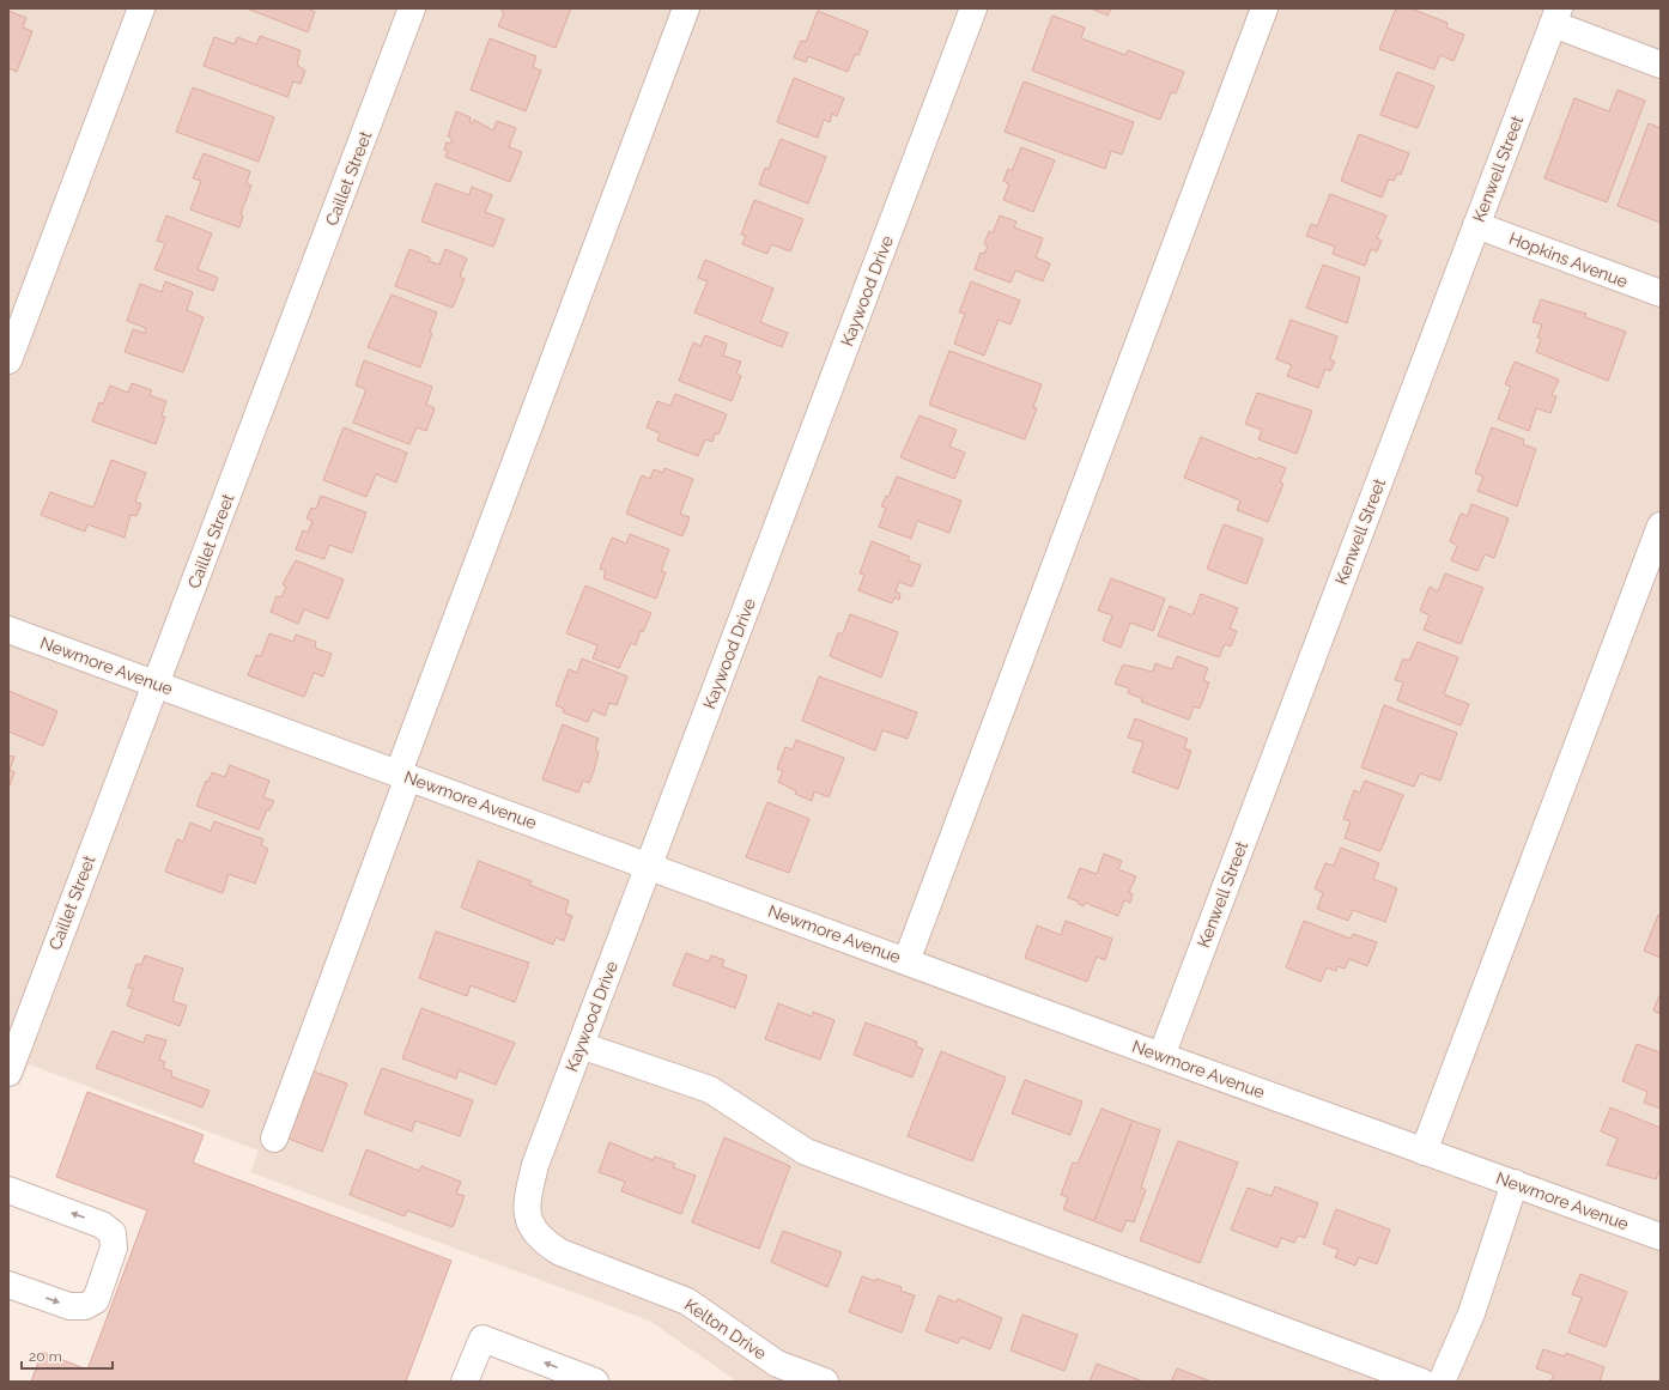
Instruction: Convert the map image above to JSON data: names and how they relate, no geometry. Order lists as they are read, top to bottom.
{
  "streets": {
    "street": [
      "Kenwell Street",
      "Caillet Street",
      "Hopkins Avenue",
      "Kaywood Drive",
      "Newmore Avenue",
      "Kelton Drive"
    ]
  },
  "crossings": [
    ["Kenwell Street", "Hopkins Avenue"],
    ["Kenwell Street", "Newmore Avenue"],
    ["Caillet Street", "Newmore Avenue"],
    ["Kaywood Drive", "Newmore Avenue"],
    ["Kaywood Drive", "Kelton Drive"]
  ],
  "scale_bar": "20 m"
}
